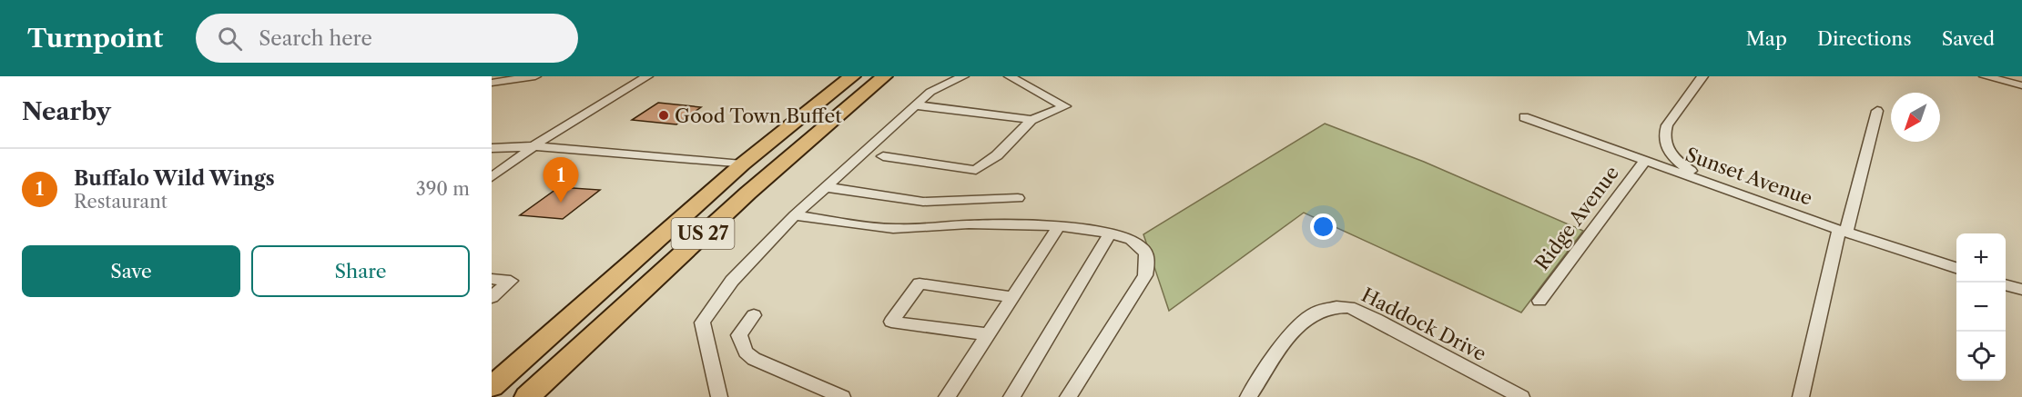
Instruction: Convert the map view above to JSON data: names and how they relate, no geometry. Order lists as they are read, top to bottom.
{
  "streets": {
    "highway": ["US 27"],
    "street": ["Sunset Avenue", "Ridge Avenue", "Haddock Drive"]
  },
  "crossings": [
    ["Sunset Avenue", "Ridge Avenue"]
  ],
  "places": ["Good Town Buffet"],
  "north": "bottom left",
  "page": {
    "header": "Turnpoint",
    "search": "Search here",
    "nav": ["Map", "Directions", "Saved"],
    "heading": "Nearby",
    "list": [
      {
        "mark": "1",
        "name": "Buffalo Wild Wings",
        "note": "Restaurant",
        "value": "390 m"
      }
    ],
    "pins": "1",
    "buttons": ["Save", "Share"],
    "map_buttons": ["+", "−"]
  }
}
